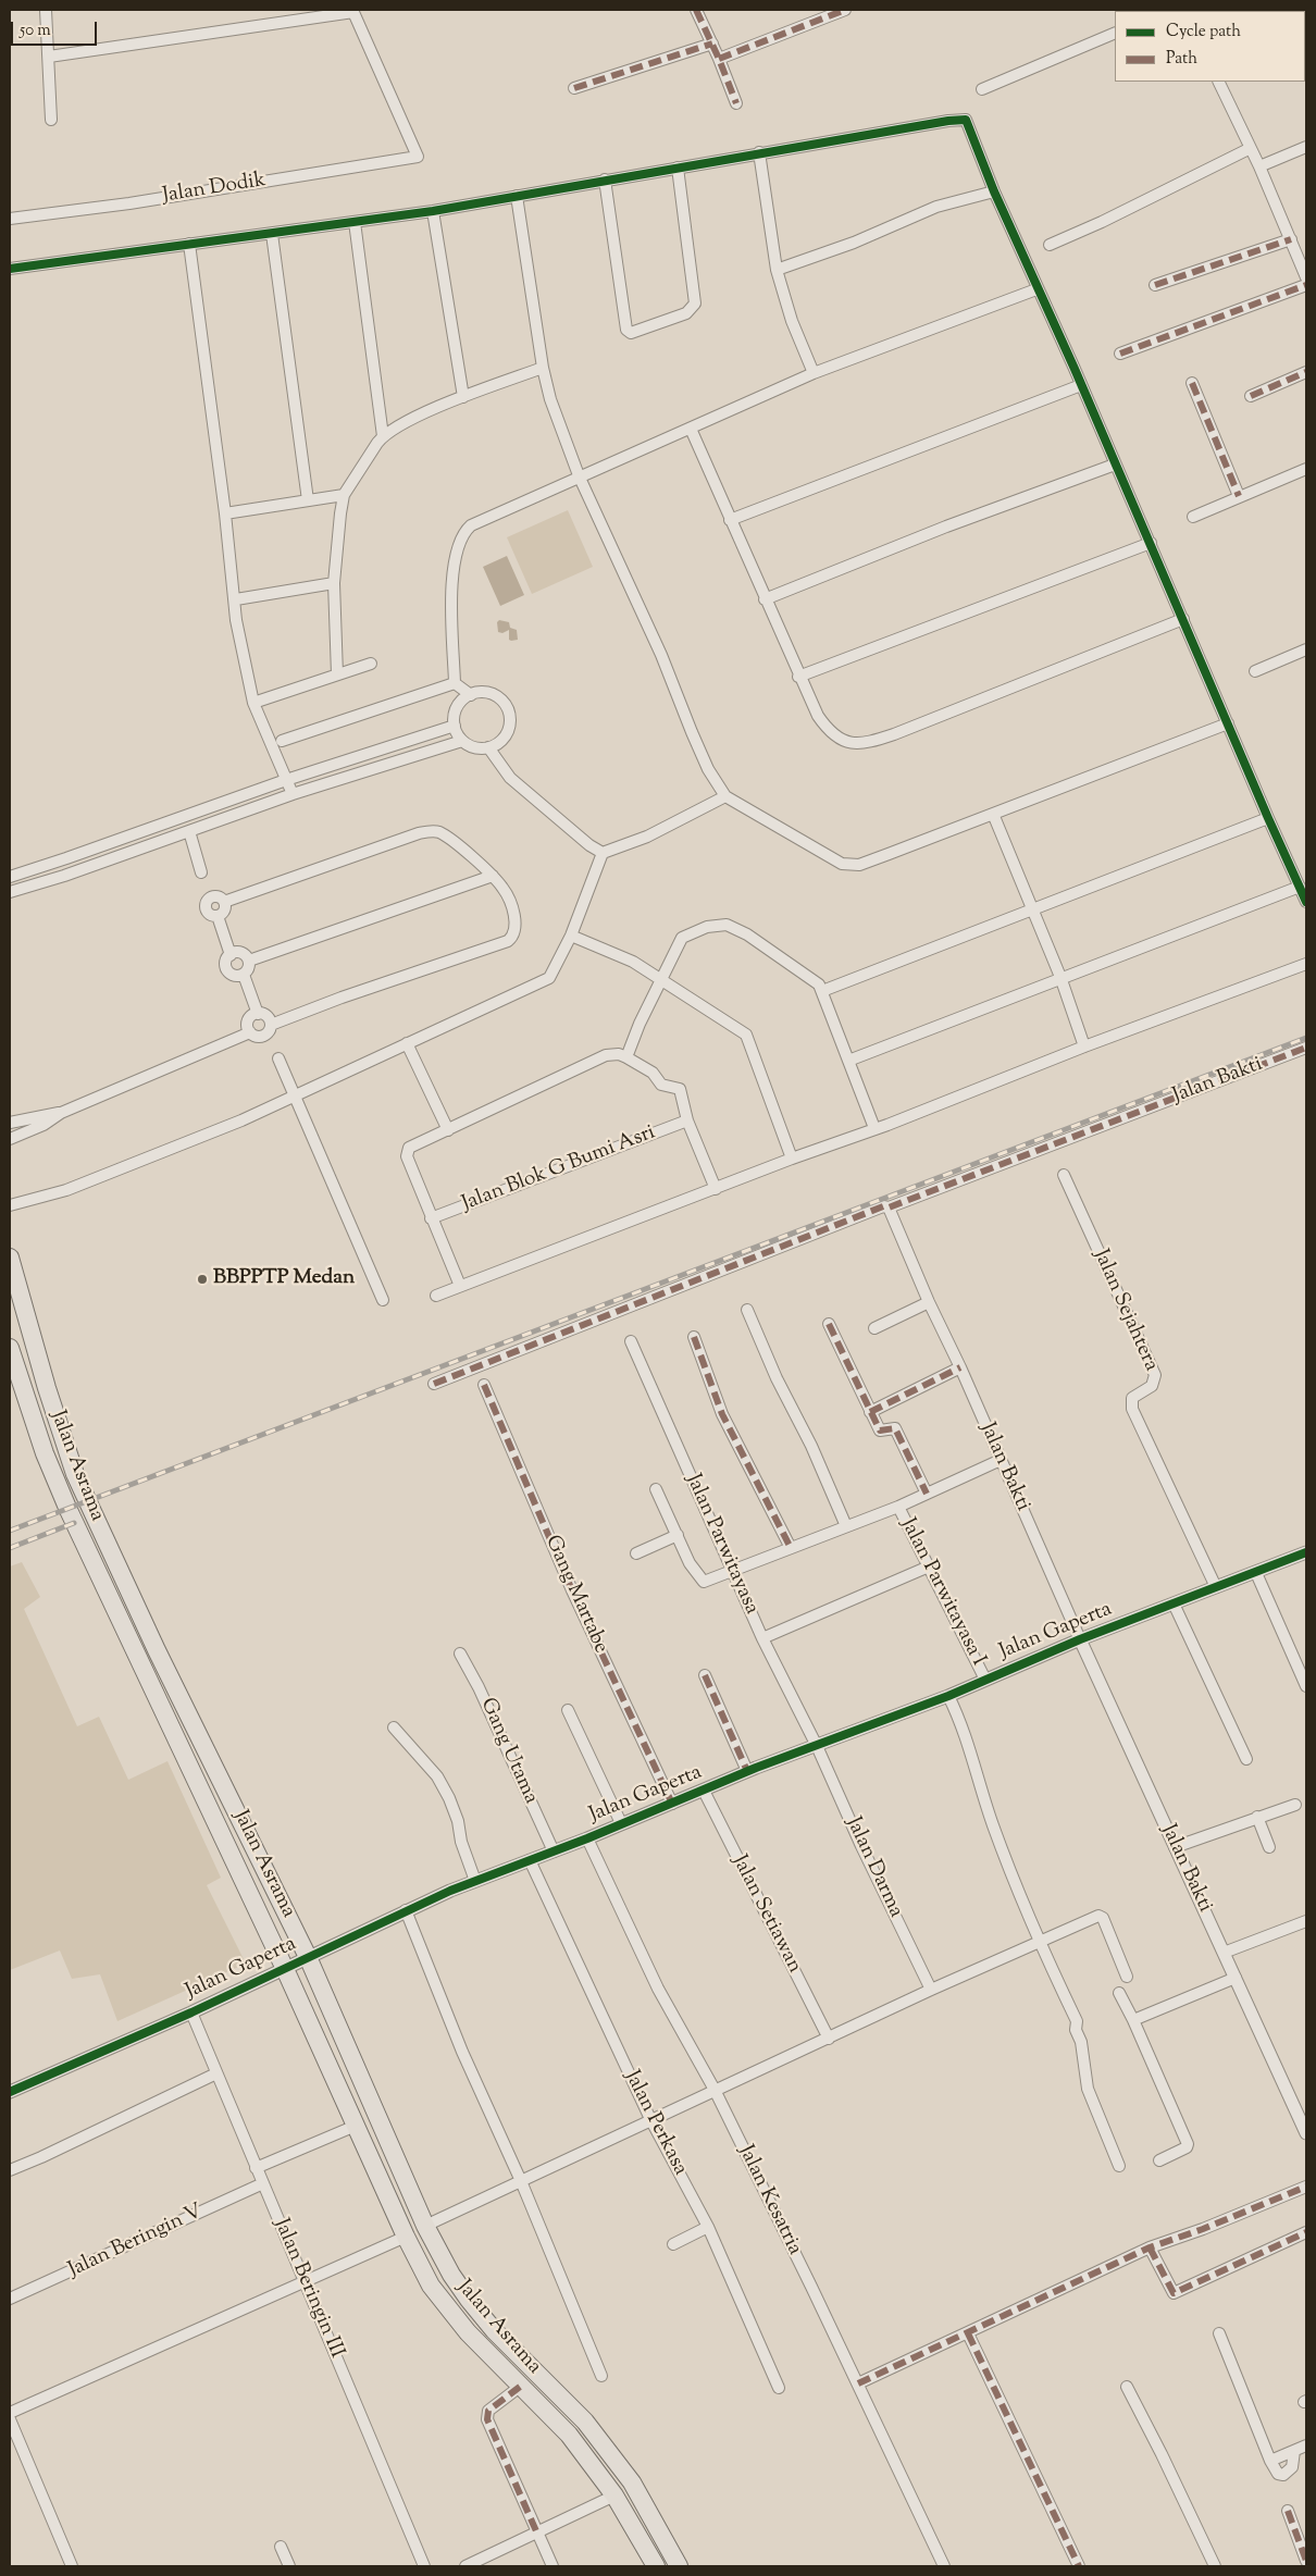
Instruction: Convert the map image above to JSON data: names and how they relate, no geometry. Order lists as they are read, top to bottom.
{
  "streets": {
    "highway": ["Jalan Asrama"],
    "street": [
      "Jalan Dodik",
      "Jalan Bakti",
      "Jalan Blok G Bumi Asri",
      "Jalan Sejahtera",
      "Jalan Parwitayasa",
      "Jalan Parwitayasa I",
      "Gang Martabe",
      "Jalan Gaperta",
      "Gang Utama",
      "Jalan Darma",
      "Jalan Setiawan",
      "Jalan Perkasa",
      "Jalan Kesatria",
      "Jalan Beringin V",
      "Jalan Beringin III"
    ]
  },
  "crossings": [
    ["Jalan Bakti", "Jalan Gaperta"],
    ["Jalan Sejahtera", "Jalan Gaperta"],
    ["Jalan Asrama", "Jalan Gaperta"],
    ["Jalan Parwitayasa", "Jalan Gaperta"],
    ["Jalan Parwitayasa", "Jalan Darma"],
    ["Jalan Parwitayasa I", "Jalan Gaperta"],
    ["Gang Martabe", "Jalan Gaperta"],
    ["Jalan Gaperta", "Gang Utama"],
    ["Jalan Gaperta", "Jalan Darma"],
    ["Jalan Gaperta", "Jalan Setiawan"],
    ["Jalan Gaperta", "Jalan Perkasa"],
    ["Jalan Gaperta", "Jalan Kesatria"],
    ["Jalan Gaperta", "Jalan Beringin III"],
    ["Jalan Beringin V", "Jalan Beringin III"]
  ],
  "places": ["BBPPTP Medan"],
  "legend": ["Cycle path", "Path"],
  "scale_bar": "50 m"
}
